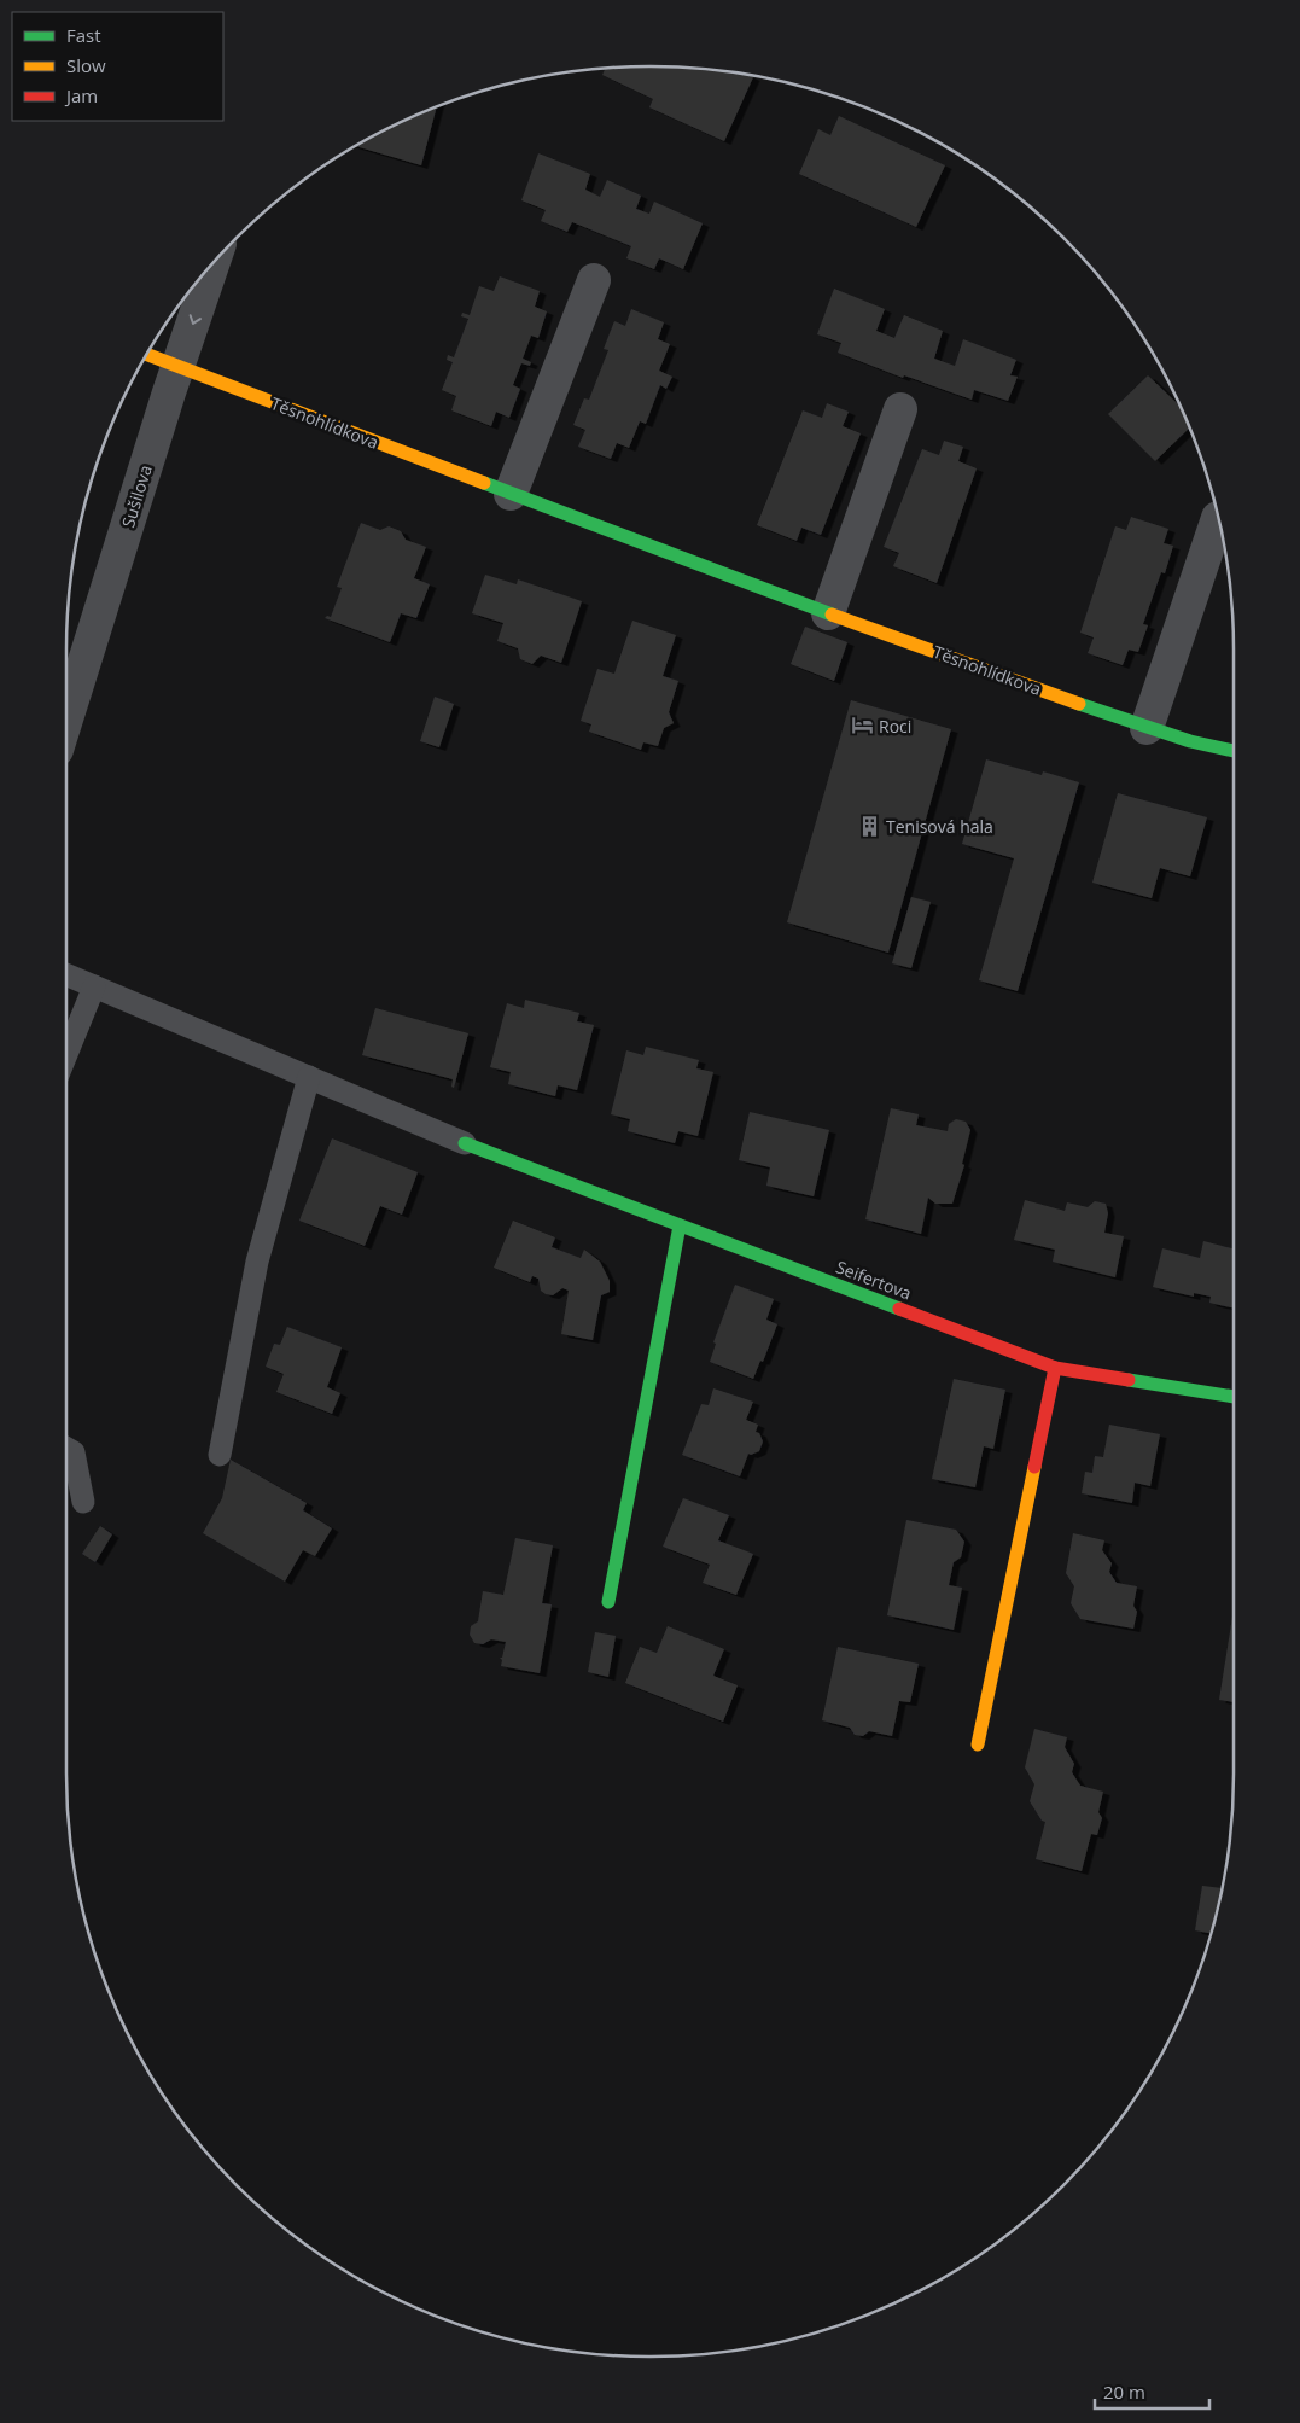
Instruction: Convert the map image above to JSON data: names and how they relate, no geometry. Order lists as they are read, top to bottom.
{
  "streets": {
    "street": ["Těsnohlídkova", "Sušilova", "Seifertova"]
  },
  "crossings": [
    ["Těsnohlídkova", "Sušilova"]
  ],
  "places": {
    "hotel": ["Roci"],
    "building": ["Tenisová hala"]
  },
  "legend": ["Fast", "Slow", "Jam"],
  "scale_bar": "20 m"
}
